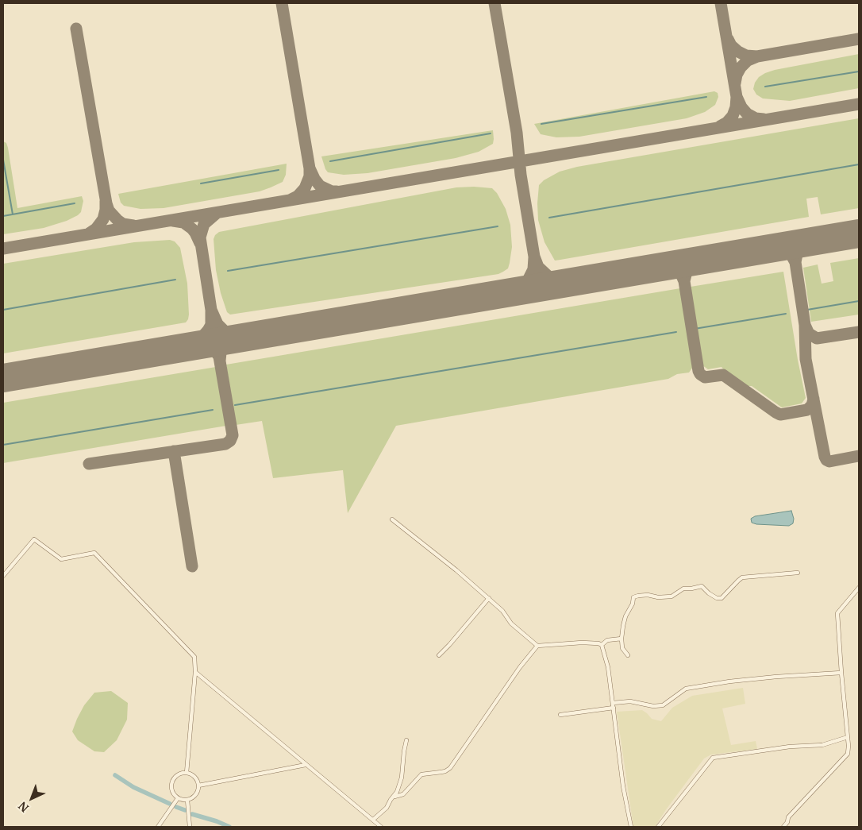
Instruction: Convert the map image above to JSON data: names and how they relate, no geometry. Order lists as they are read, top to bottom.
{
  "north": "bottom left"
}
